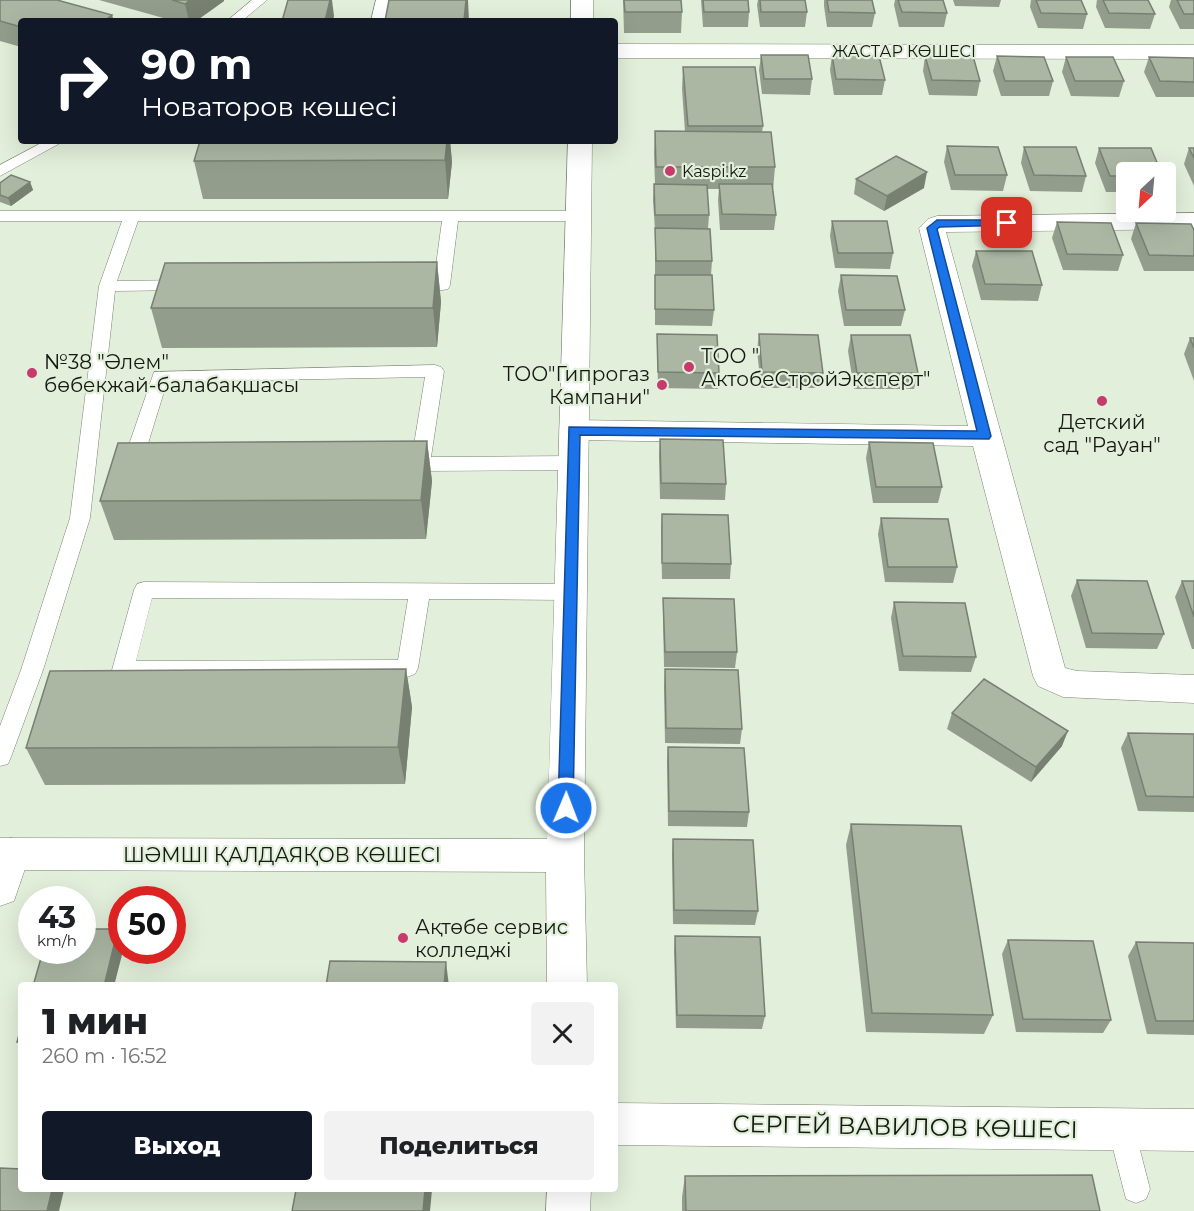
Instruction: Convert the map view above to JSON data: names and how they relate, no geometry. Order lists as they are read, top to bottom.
{
  "streets": {
    "street": ["ЖАСТАР КӨШЕСІ", "ШӘМШІ ҚАЛДАЯҚОВ КӨШЕСІ", "СЕРГЕЙ ВАВИЛОВ КӨШЕСІ"]
  },
  "places": [
    "Kaspi.kz",
    "ТОО \" АктобеСтройЭксперт\"",
    "№38 \"Әлем\" бөбекжай-балабақшасы",
    "ТОО\"Гипрогаз Кампани\"",
    "Детский сад \"Рауан\"",
    "Ақтөбе сервис колледжі"
  ],
  "north": "bottom left",
  "page": {
    "turn": ["90 m", "Новаторов көшесі"],
    "speed": "43 km/h",
    "limit": "50",
    "heading": ["1 мин", "260 m · 16:52"],
    "buttons": ["Выход", "Поделиться"]
  }
}
